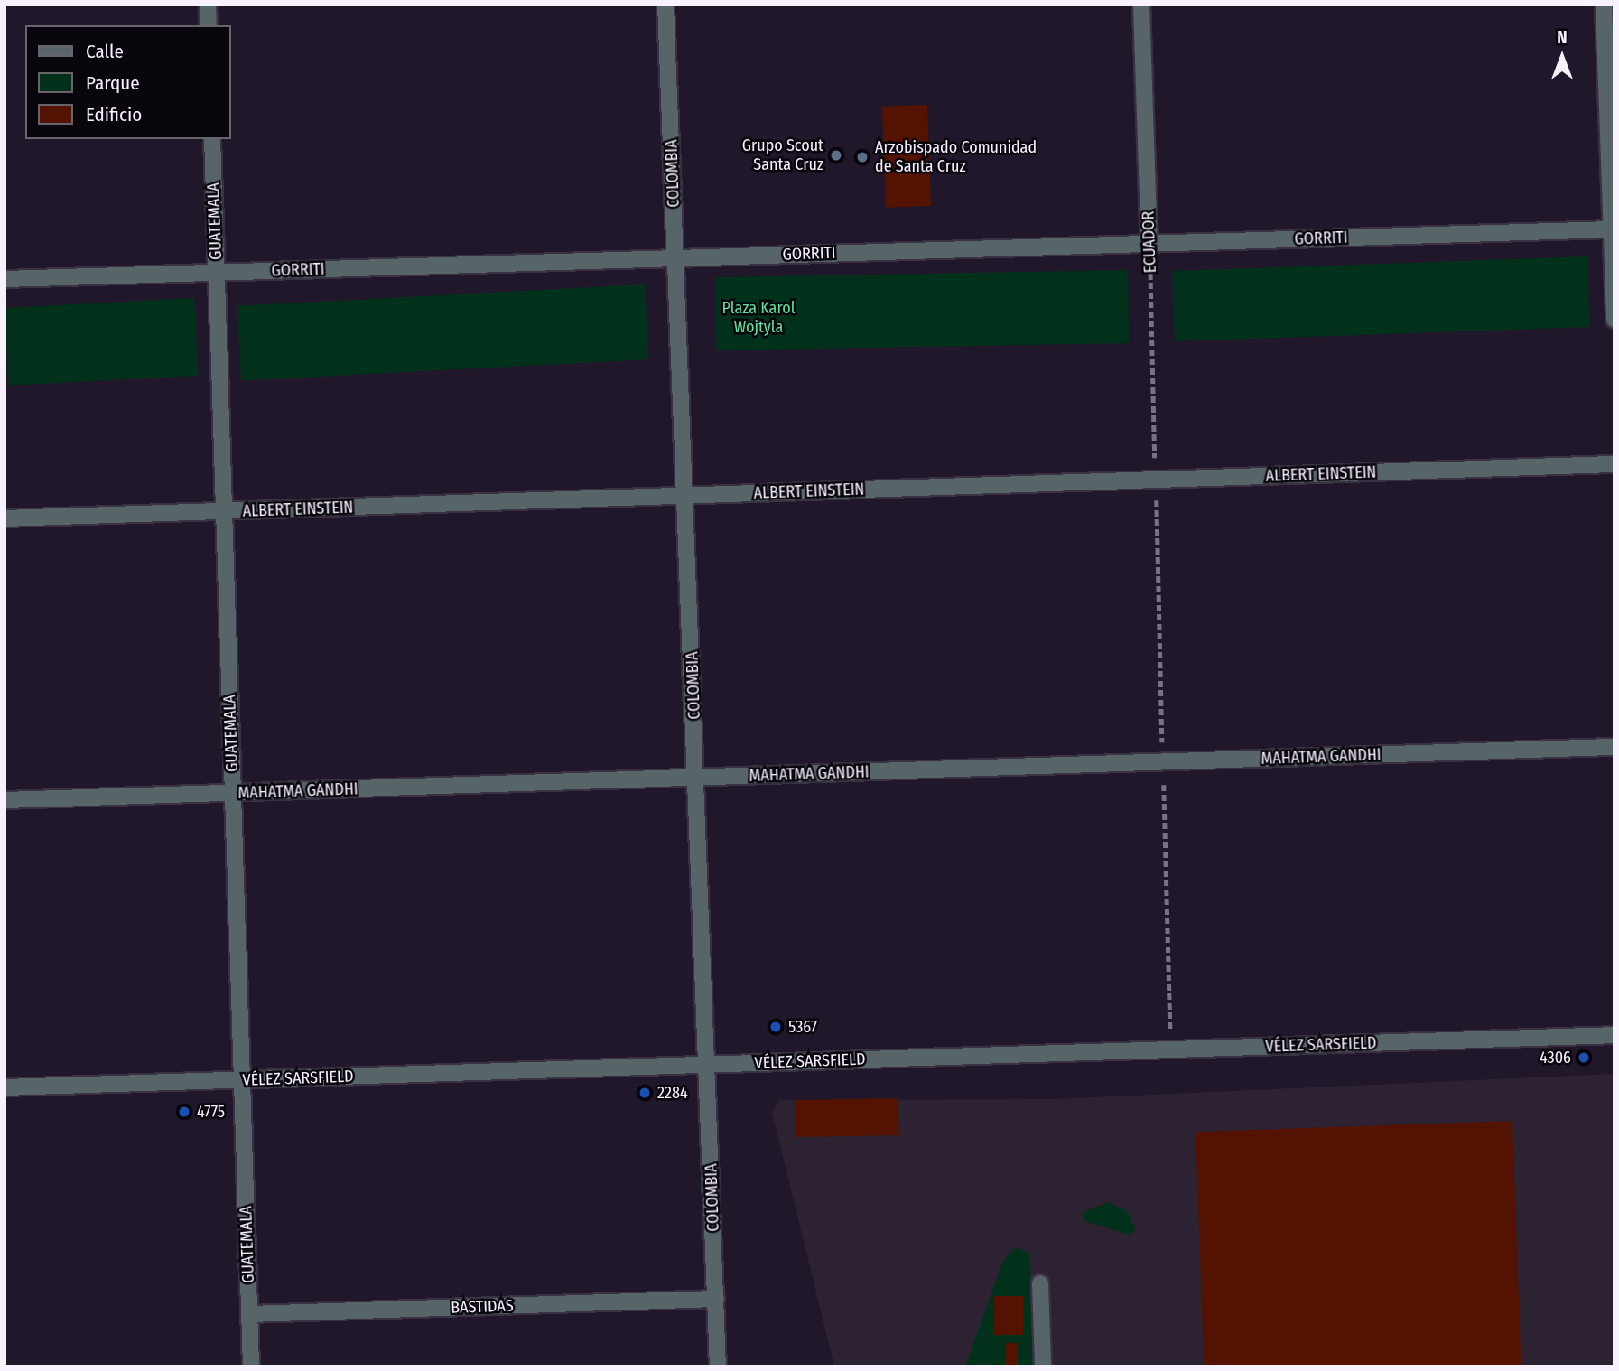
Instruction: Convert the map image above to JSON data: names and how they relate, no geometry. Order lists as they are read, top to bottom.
{
  "streets": {
    "street": [
      "COLOMBIA",
      "GUATEMALA",
      "GORRITI",
      "ECUADOR",
      "ALBERT EINSTEIN",
      "MAHATMA GANDHI",
      "VÉLEZ SARSFIELD",
      "BASTIDAS"
    ]
  },
  "crossings": [
    ["COLOMBIA", "GORRITI"],
    ["COLOMBIA", "ALBERT EINSTEIN"],
    ["COLOMBIA", "MAHATMA GANDHI"],
    ["COLOMBIA", "VÉLEZ SARSFIELD"],
    ["COLOMBIA", "BASTIDAS"],
    ["GUATEMALA", "GORRITI"],
    ["GUATEMALA", "ALBERT EINSTEIN"],
    ["GUATEMALA", "MAHATMA GANDHI"],
    ["GUATEMALA", "VÉLEZ SARSFIELD"],
    ["GUATEMALA", "BASTIDAS"],
    ["GORRITI", "ECUADOR"],
    ["ECUADOR", "ALBERT EINSTEIN"]
  ],
  "parks": ["Plaza Karol Wojtyla"],
  "places": [
    "Grupo Scout Santa Cruz",
    "Arzobispado Comunidad de Santa Cruz",
    "5367",
    "4306",
    "2284",
    "4775"
  ],
  "legend": ["Calle", "Parque", "Edificio"],
  "north": "top"
}
